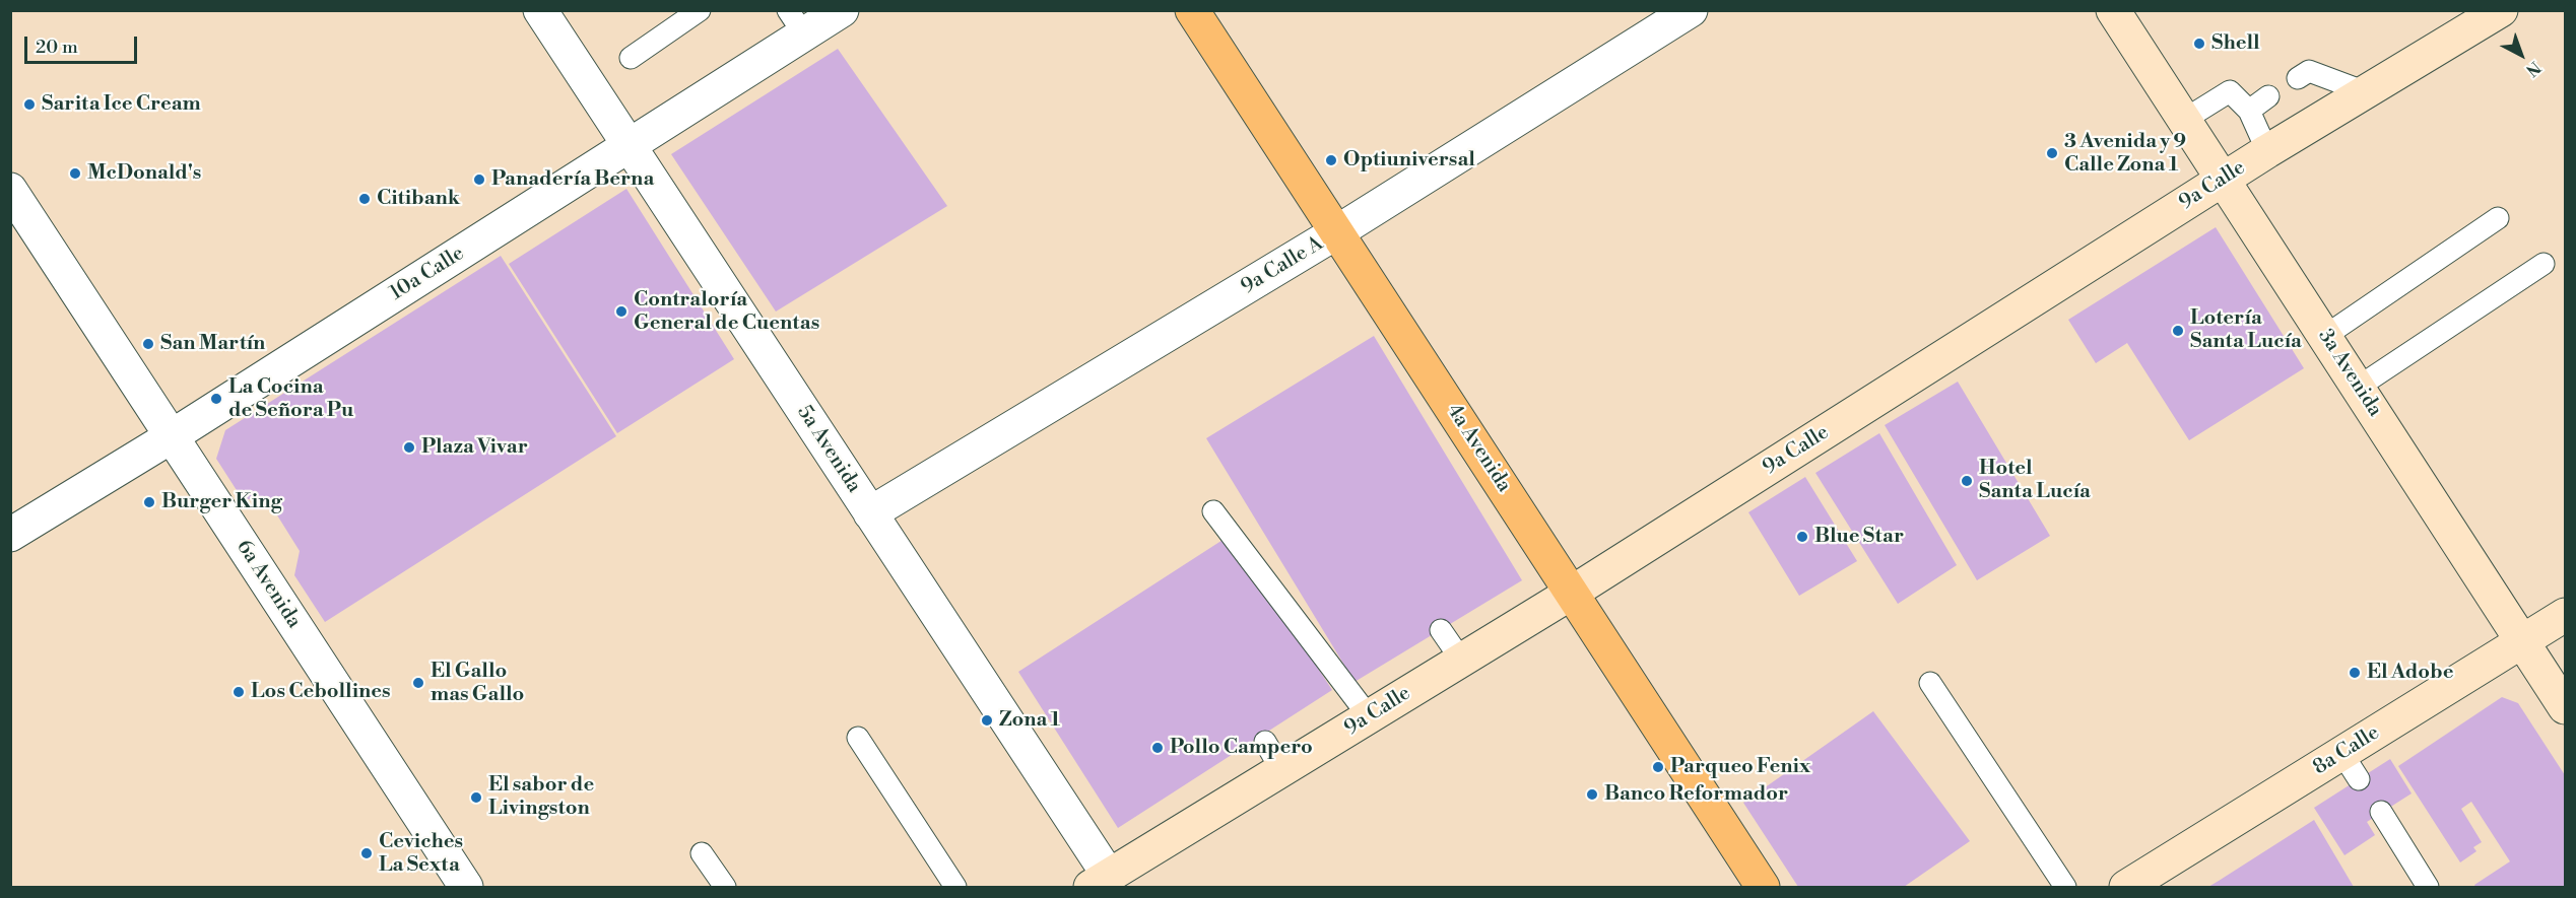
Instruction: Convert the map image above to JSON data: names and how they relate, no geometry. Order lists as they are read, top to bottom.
{
  "streets": {
    "main road": [
      "9a Calle",
      "3a Avenida",
      "4a Avenida",
      "8a Calle"
    ],
    "street": [
      "9a Calle A",
      "10a Calle",
      "5a Avenida",
      "6a Avenida"
    ]
  },
  "crossings": [
    ["9a Calle", "3a Avenida"],
    ["9a Calle", "4a Avenida"],
    ["9a Calle", "5a Avenida"],
    ["9a Calle A", "4a Avenida"],
    ["9a Calle A", "5a Avenida"],
    ["10a Calle", "5a Avenida"],
    ["10a Calle", "6a Avenida"],
    ["3a Avenida", "8a Calle"]
  ],
  "places": [
    "Shell",
    "Sarita Ice Cream",
    "3 Avenida y 9 Calle Zona 1",
    "Optiuniversal",
    "McDonald's",
    "Panadería Berna",
    "Citibank",
    "Contraloría General de Cuentas",
    "Lotería Santa Lucía",
    "San Martín",
    "La Cocina de Señora Pu",
    "Plaza Vivar",
    "Hotel Santa Lucía",
    "Burger King",
    "Blue Star",
    "El Adobe",
    "El Gallo mas Gallo",
    "Los Cebollines",
    "Zona 1",
    "Pollo Campero",
    "Parqueo Fenix",
    "Banco Reformador",
    "El sabor de Livingston",
    "Ceviches La Sexta"
  ],
  "scale_bar": "20 m",
  "north": "bottom right"
}
